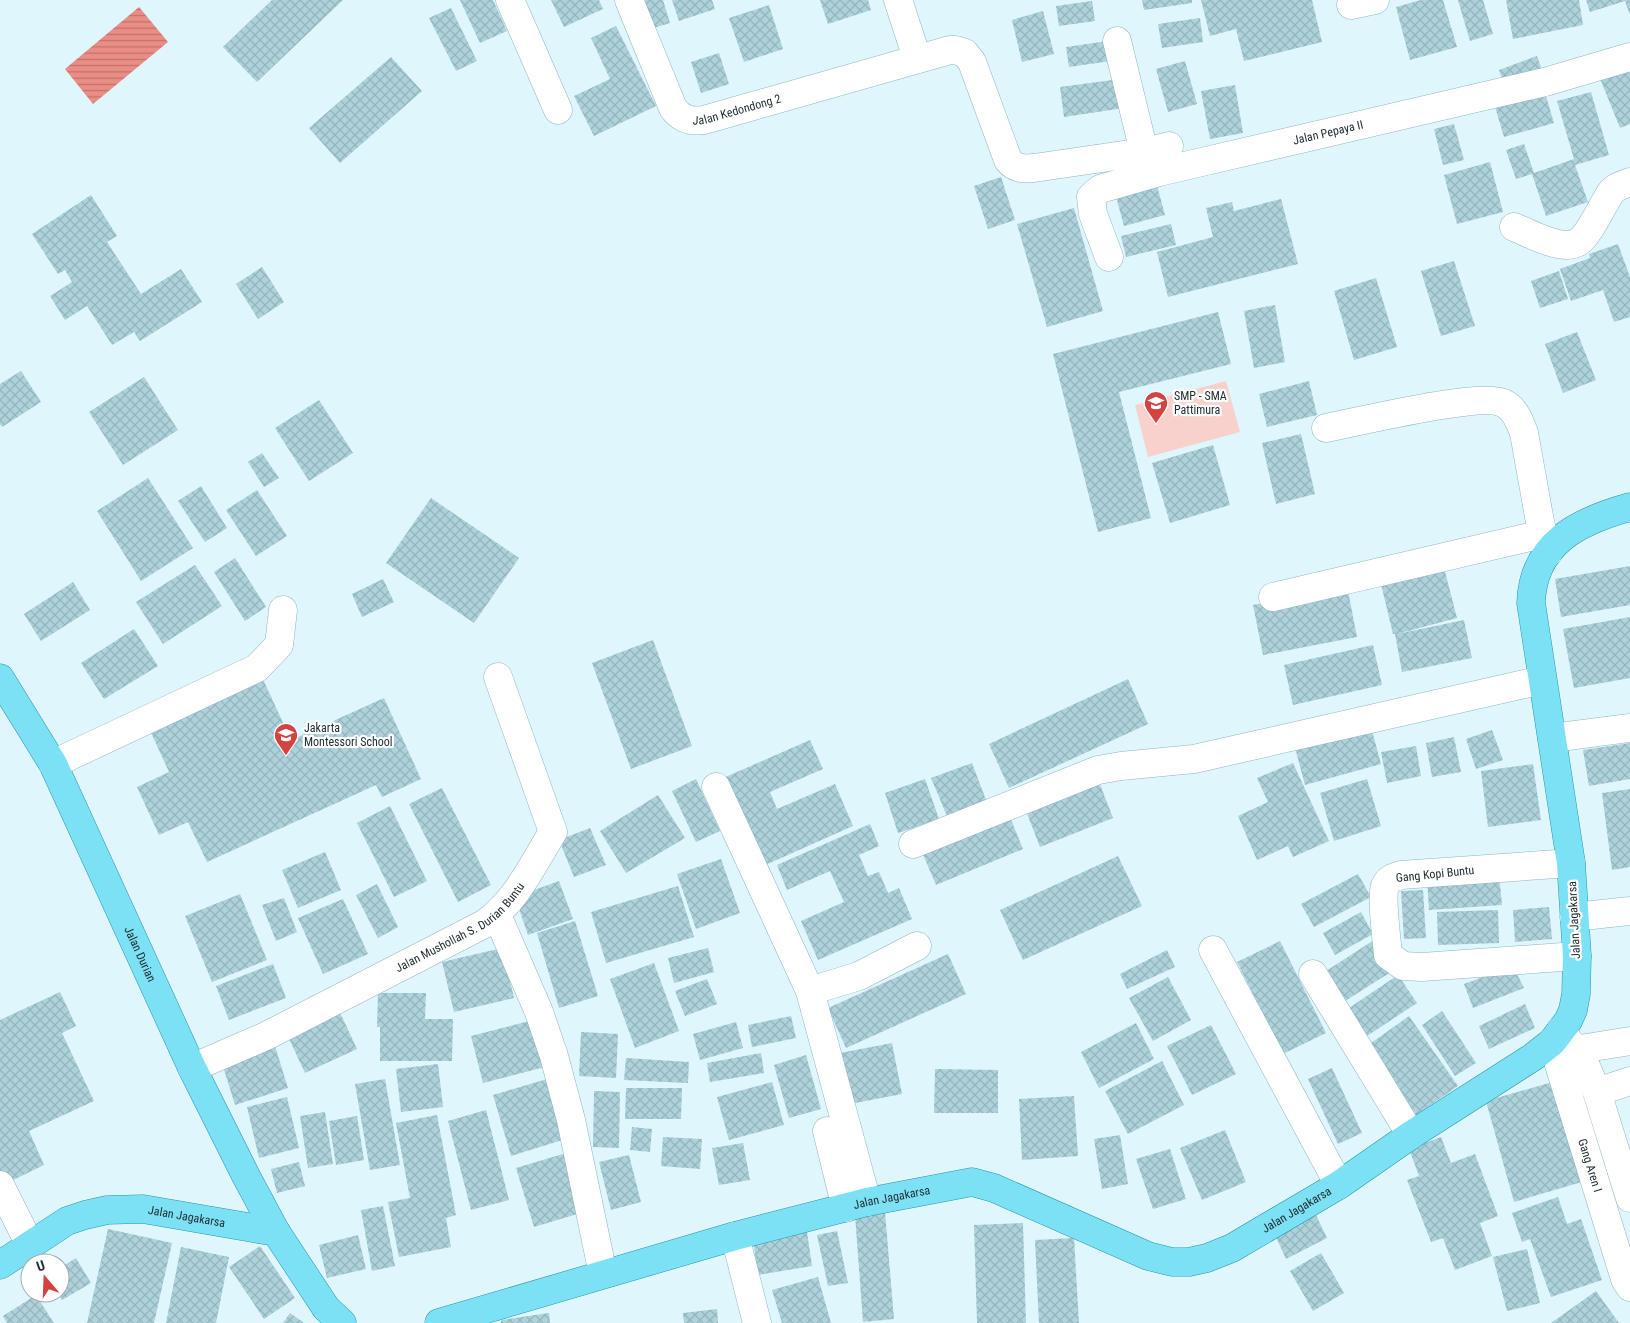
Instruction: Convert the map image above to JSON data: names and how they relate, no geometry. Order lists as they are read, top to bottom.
{
  "streets": {
    "main road": ["Jalan Jagakarsa", "Jalan Durian"],
    "street": [
      "Jalan Kedondong 2",
      "Jalan Pepaya II",
      "Gang Kopi Buntu",
      "Jalan Mushollah S. Durian Buntu",
      "Gang Aren I"
    ]
  },
  "crossings": [
    ["Gang Kopi Buntu", "Jalan Jagakarsa"],
    ["Jalan Jagakarsa", "Jalan Durian"],
    ["Jalan Jagakarsa", "Gang Aren I"],
    ["Jalan Mushollah S. Durian Buntu", "Jalan Durian"]
  ],
  "places": {
    "school or university": ["SMP - SMA Pattimura", "Jakarta Montessori School"]
  },
  "north": "top"
}
